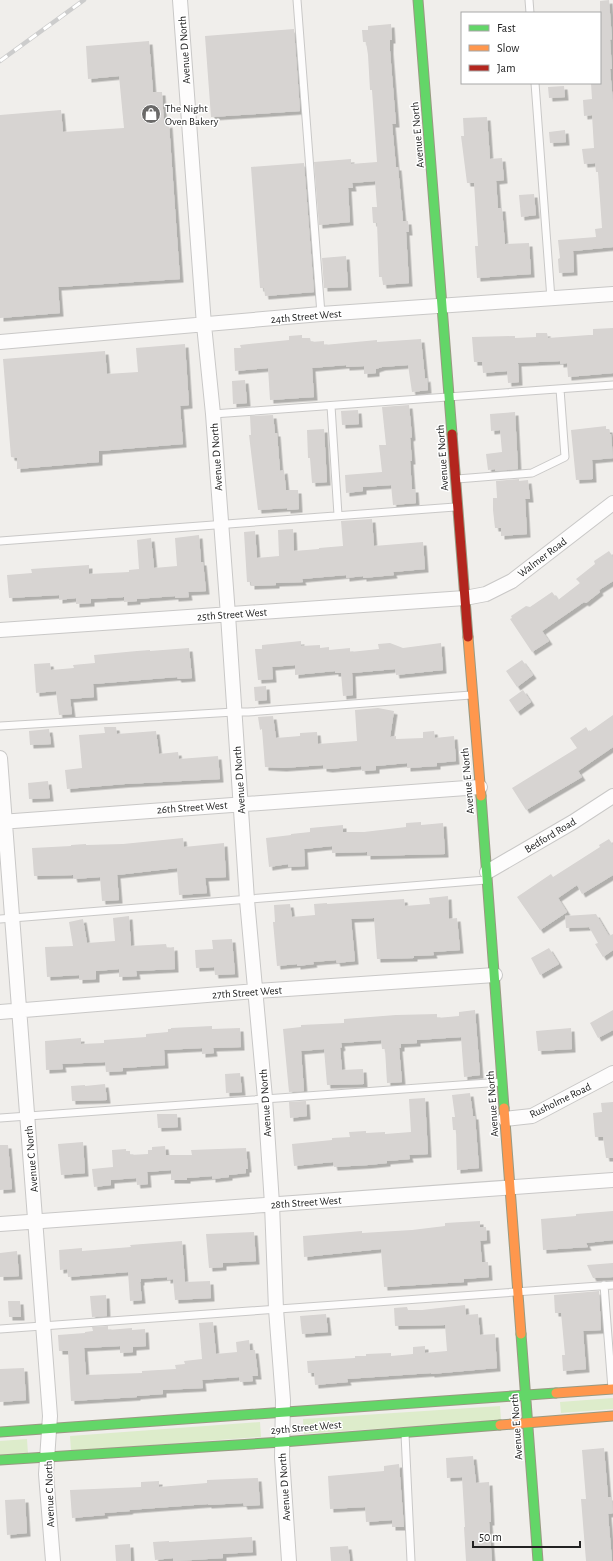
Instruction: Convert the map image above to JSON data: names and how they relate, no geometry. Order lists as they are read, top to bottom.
{
  "streets": {
    "street": [
      "Avenue D North",
      "Avenue E North",
      "24th Street West",
      "Walmer Road",
      "25th Street West",
      "26th Street West",
      "Bedford Road",
      "27th Street West",
      "Rusholme Road",
      "Avenue C North",
      "28th Street West",
      "29th Street West"
    ]
  },
  "crossings": [
    ["Avenue D North", "24th Street West"],
    ["Avenue D North", "25th Street West"],
    ["Avenue D North", "26th Street West"],
    ["Avenue D North", "27th Street West"],
    ["Avenue D North", "28th Street West"],
    ["Avenue D North", "29th Street West"],
    ["Avenue E North", "24th Street West"],
    ["Avenue E North", "Walmer Road"],
    ["Avenue E North", "25th Street West"],
    ["Avenue E North", "26th Street West"],
    ["Avenue E North", "Bedford Road"],
    ["Avenue E North", "27th Street West"],
    ["Avenue E North", "Rusholme Road"],
    ["Avenue E North", "28th Street West"],
    ["Avenue E North", "29th Street West"],
    ["Walmer Road", "25th Street West"],
    ["26th Street West", "Avenue C North"],
    ["27th Street West", "Avenue C North"],
    ["Avenue C North", "28th Street West"],
    ["Avenue C North", "29th Street West"]
  ],
  "places": {
    "shop": ["The Night Oven Bakery"]
  },
  "legend": ["Fast", "Slow", "Jam"],
  "scale_bar": "50 m"
}
